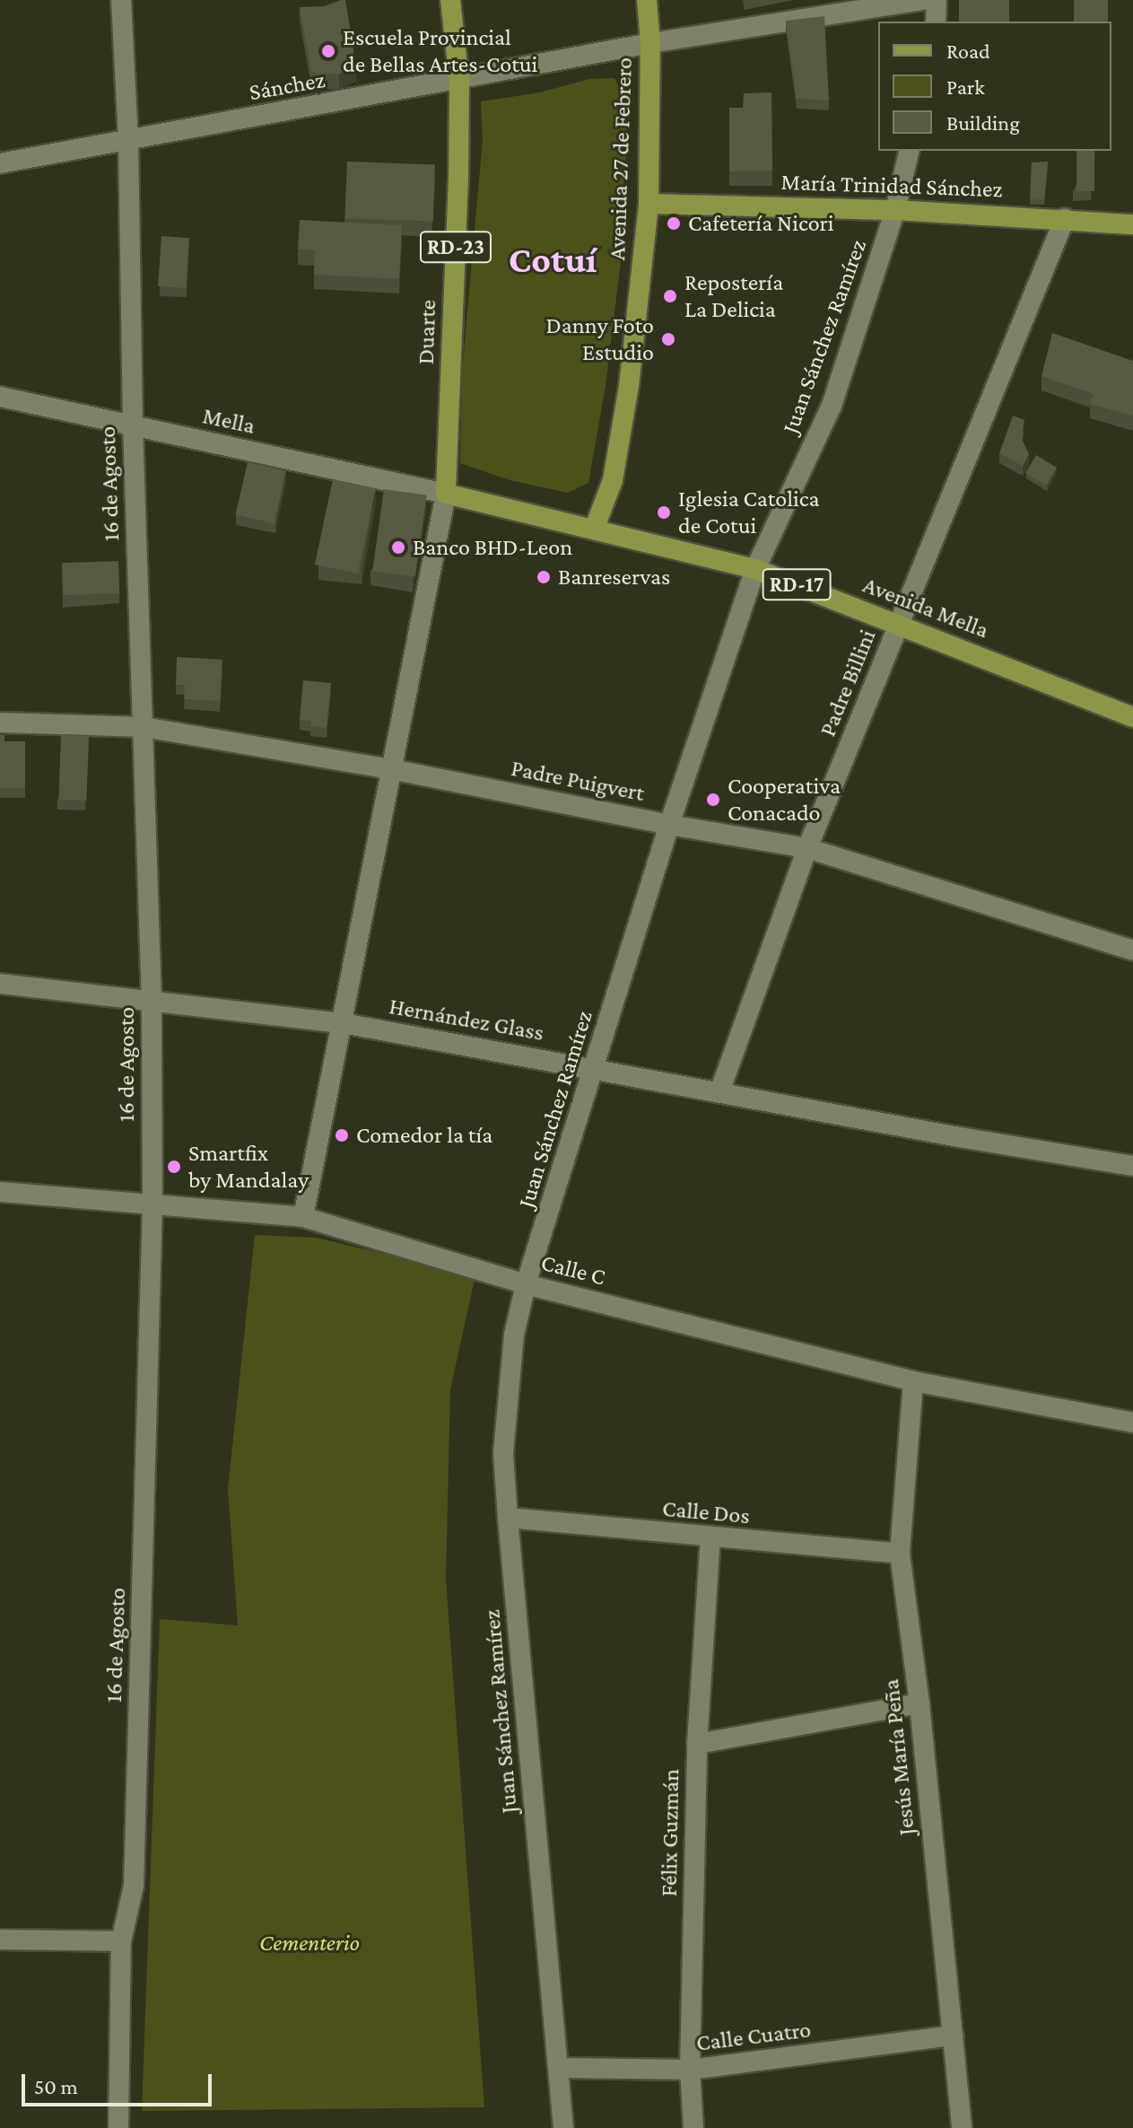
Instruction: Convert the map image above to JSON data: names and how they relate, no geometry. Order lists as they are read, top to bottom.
{
  "streets": {
    "main road": [
      "Avenida 27 de Febrero",
      "María Trinidad Sánchez",
      "RD-23",
      "Duarte",
      "RD-17",
      "Avenida Mella"
    ],
    "street": [
      "Sánchez",
      "Juan Sánchez Ramírez",
      "Mella",
      "16 de Agosto",
      "Padre Billini",
      "Padre Puigvert",
      "Hernández Glass",
      "Calle C",
      "Calle Dos",
      "Jesús María Peña",
      "Félix Guzmán",
      "Calle Cuatro"
    ]
  },
  "crossings": [
    ["Sánchez", "Avenida 27 de Febrero"],
    ["Sánchez", "Duarte"],
    ["Sánchez", "16 de Agosto"],
    ["Avenida 27 de Febrero", "María Trinidad Sánchez"],
    ["Avenida 27 de Febrero", "Avenida Mella"],
    ["María Trinidad Sánchez", "Juan Sánchez Ramírez"],
    ["María Trinidad Sánchez", "Padre Billini"],
    ["Duarte", "Mella"],
    ["Duarte", "Avenida Mella"],
    ["Juan Sánchez Ramírez", "Avenida Mella"],
    ["Juan Sánchez Ramírez", "Padre Puigvert"],
    ["Juan Sánchez Ramírez", "Hernández Glass"],
    ["Juan Sánchez Ramírez", "Calle C"],
    ["Juan Sánchez Ramírez", "Calle Dos"],
    ["Juan Sánchez Ramírez", "Calle Cuatro"],
    ["Mella", "16 de Agosto"],
    ["Mella", "Avenida Mella"],
    ["16 de Agosto", "Padre Puigvert"],
    ["16 de Agosto", "Hernández Glass"],
    ["16 de Agosto", "Calle C"],
    ["Avenida Mella", "Padre Billini"],
    ["Padre Billini", "Padre Puigvert"],
    ["Padre Billini", "Hernández Glass"],
    ["Calle C", "Jesús María Peña"],
    ["Calle Dos", "Jesús María Peña"],
    ["Calle Dos", "Félix Guzmán"],
    ["Jesús María Peña", "Calle Cuatro"],
    ["Félix Guzmán", "Calle Cuatro"]
  ],
  "districts": ["Cotuí"],
  "parks": ["Cementerio"],
  "places": [
    "Escuela Provincial de Bellas Artes-Cotui",
    "Cafetería Nicori",
    "Repostería La Delicia",
    "Danny Foto Estudio",
    "Iglesia Catolica de Cotui",
    "Banco BHD-Leon",
    "Banreservas",
    "Cooperativa Conacado",
    "Comedor la tía",
    "Smartfix by Mandalay"
  ],
  "legend": ["Road", "Park", "Building"],
  "scale_bar": "50 m"
}
